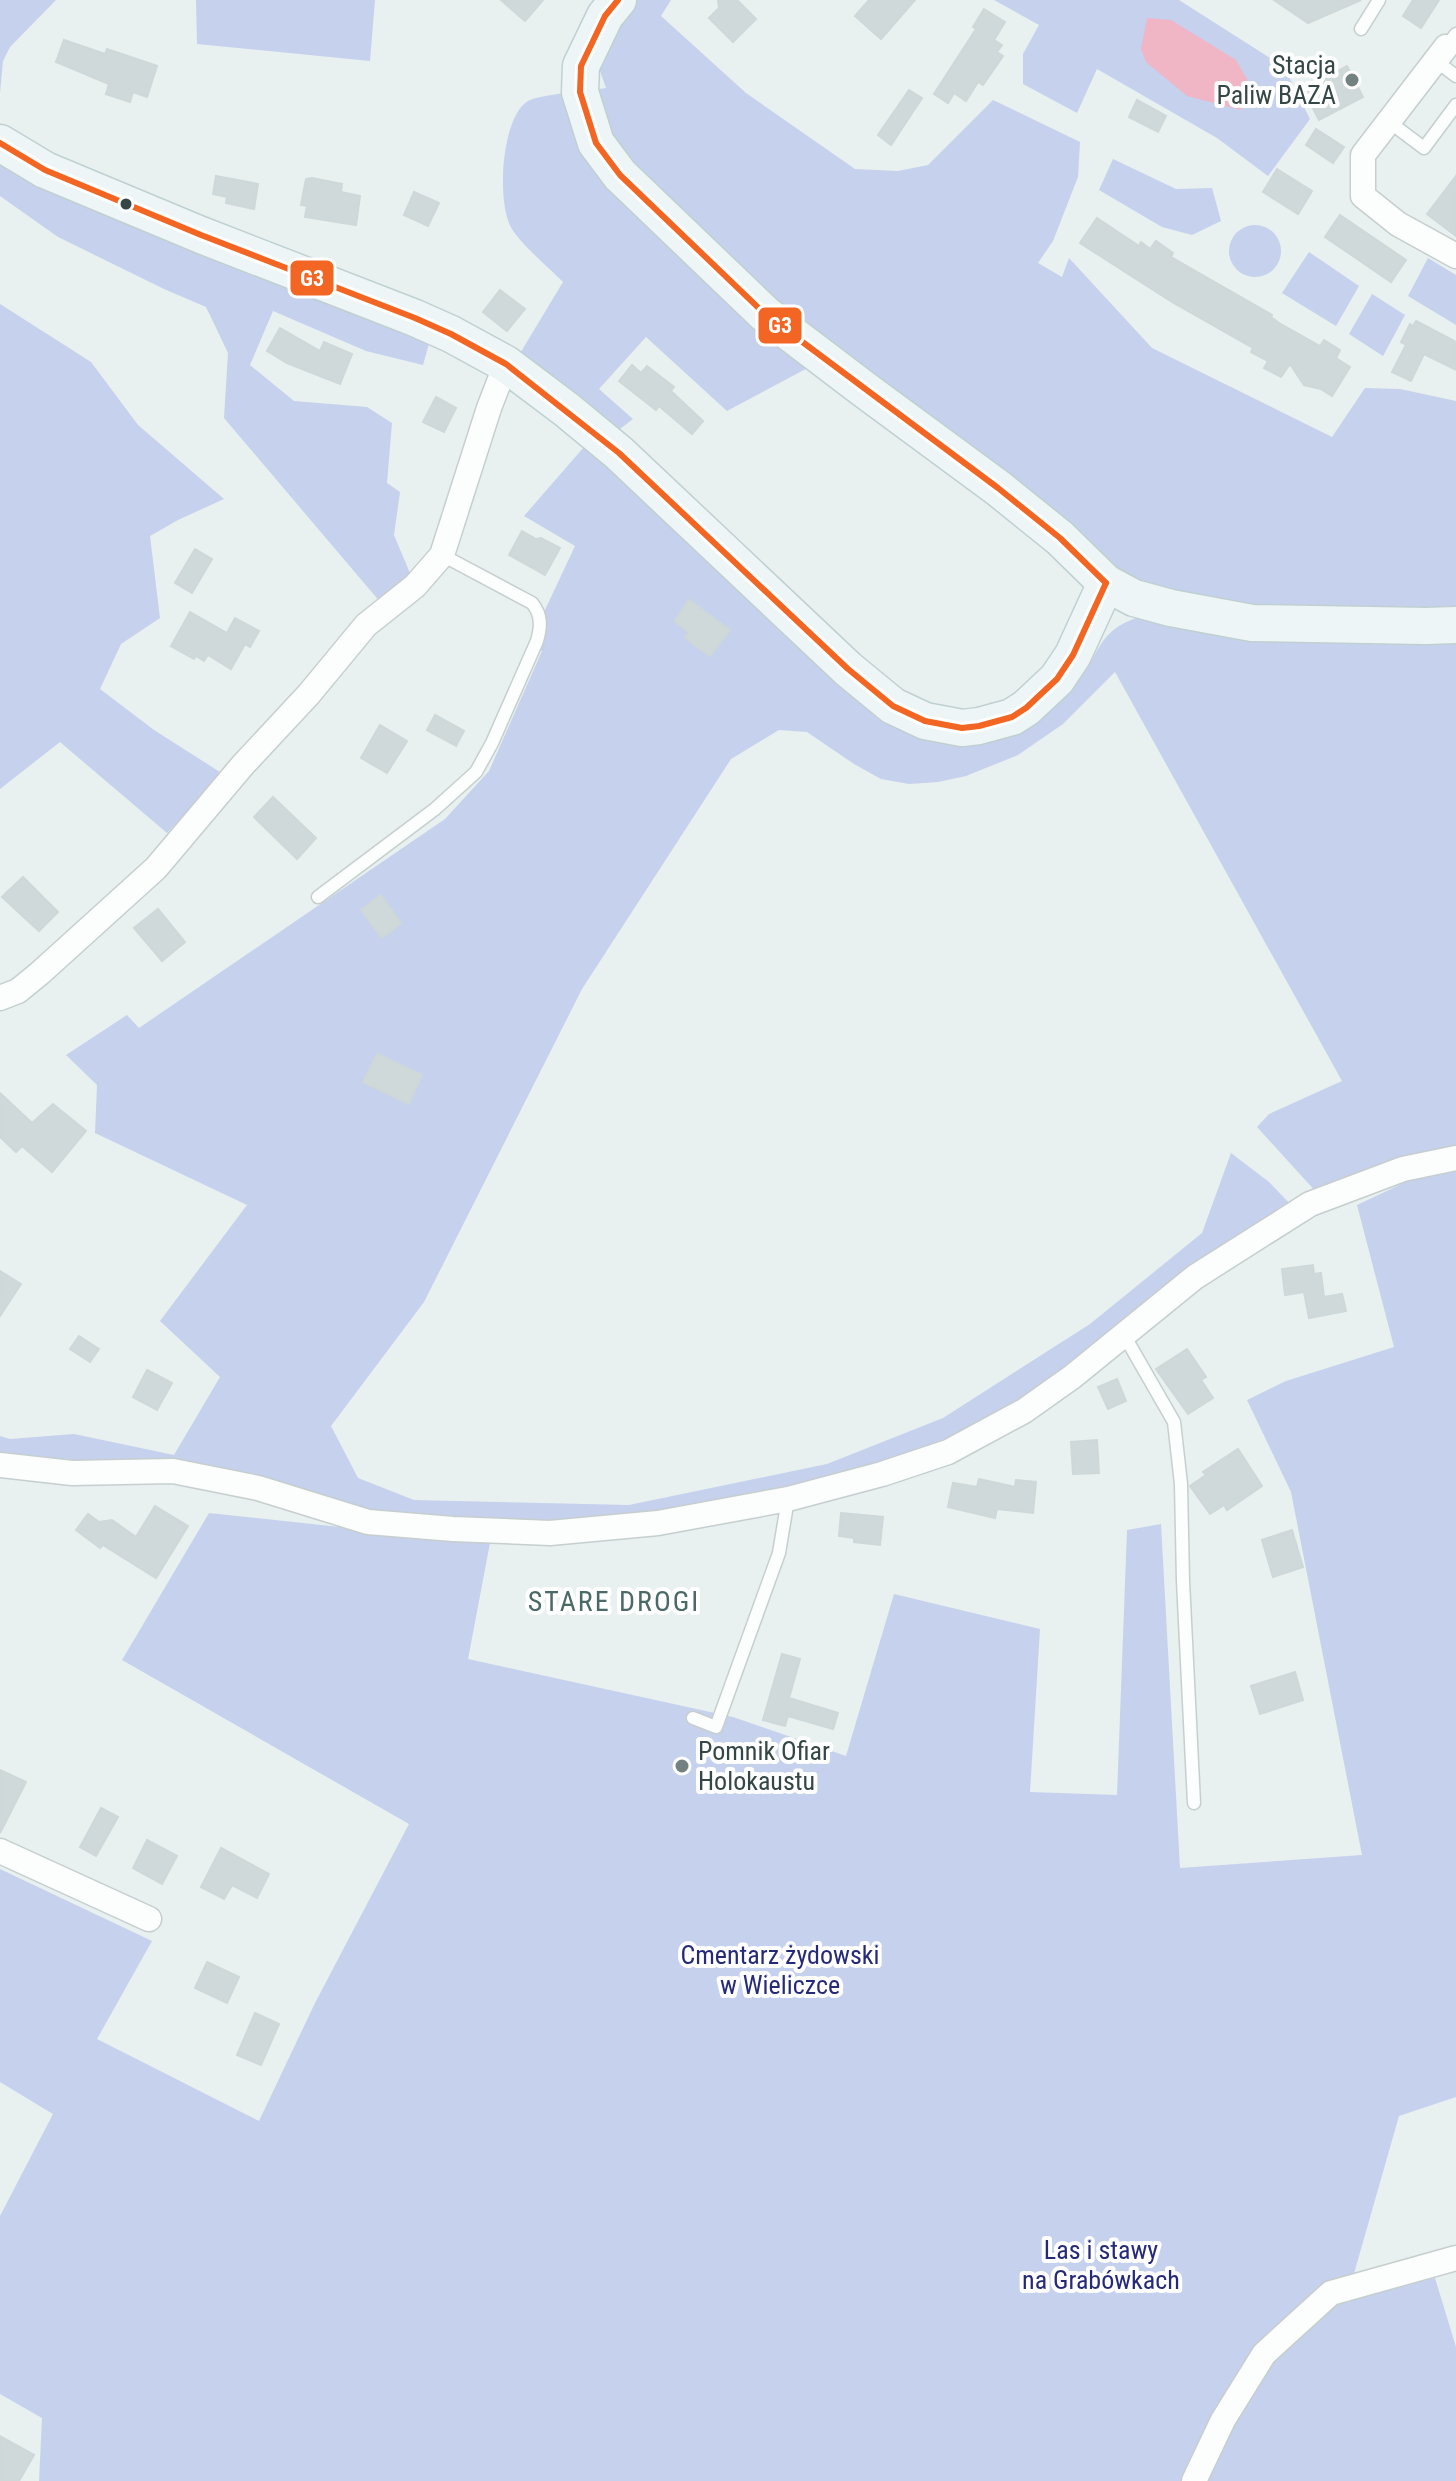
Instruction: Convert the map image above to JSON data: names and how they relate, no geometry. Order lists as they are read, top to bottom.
{
  "districts": ["STARE DROGI"],
  "parks": ["Cmentarz żydowski w Wieliczce", "Las i stawy na Grabówkach"],
  "places": ["Stacja Paliw BAZA", "Pomnik Ofiar Holokaustu"],
  "lines": ["transit line G3"]
}
